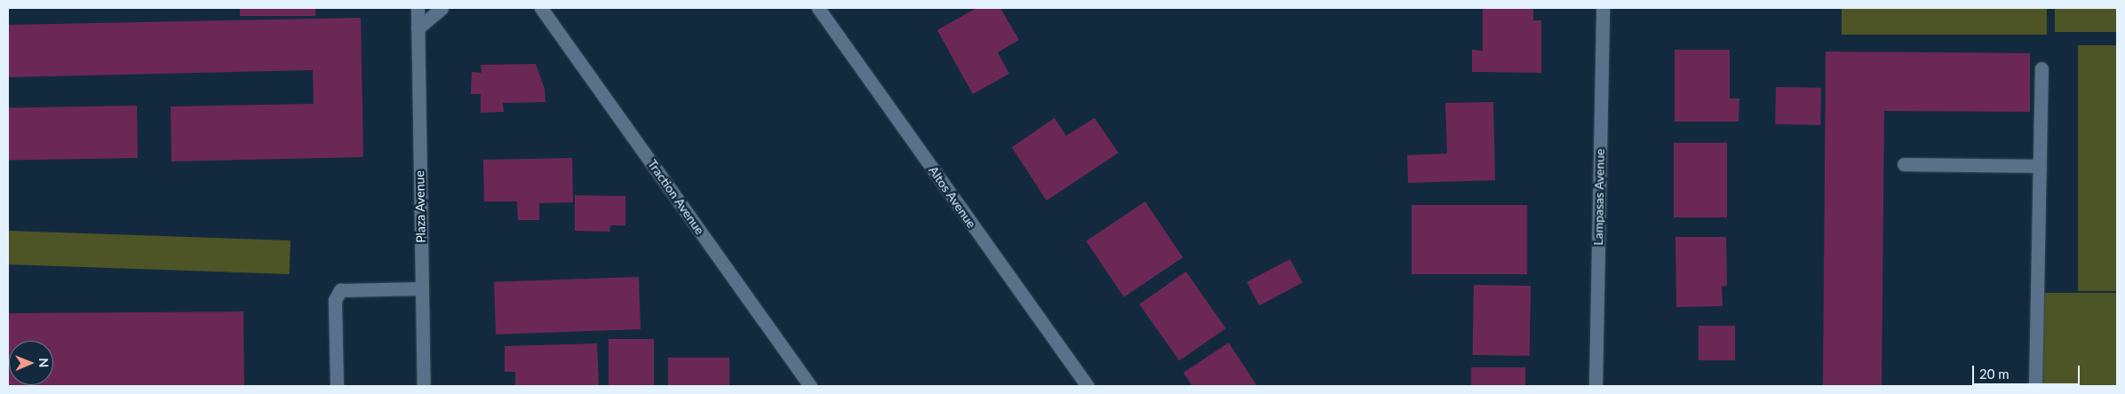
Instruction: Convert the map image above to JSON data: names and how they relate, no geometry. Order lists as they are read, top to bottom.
{
  "streets": {
    "street": [
      "Traction Avenue",
      "Altos Avenue",
      "Lampasas Avenue",
      "Plaza Avenue"
    ]
  },
  "scale_bar": "20 m",
  "north": "right"
}
